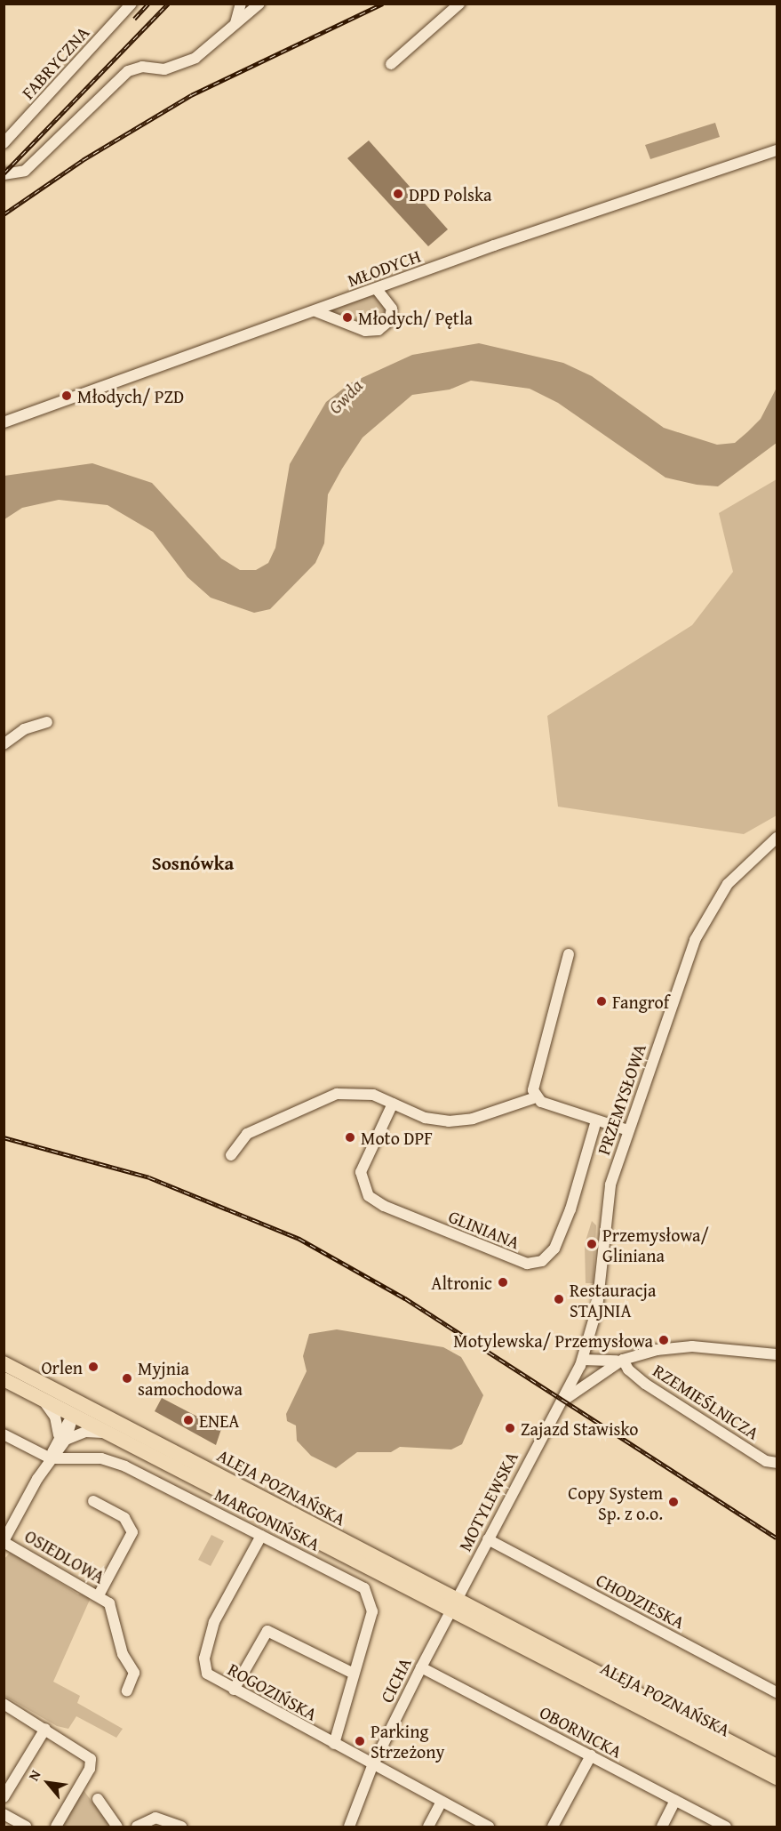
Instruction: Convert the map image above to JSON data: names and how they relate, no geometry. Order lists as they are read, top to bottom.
{
  "streets": {
    "main road": ["ALEJA POZNAŃSKA"],
    "street": [
      "FABRYCZNA",
      "MŁODYCH",
      "PRZEMYSŁOWA",
      "GLINIANA",
      "RZEMIEŚLNICZA",
      "MOTYLEWSKA",
      "MARGONIŃSKA",
      "OSIEDLOWA",
      "CHODZIESKA",
      "CICHA",
      "ROGOZIŃSKA",
      "OBORNICKA"
    ]
  },
  "crossings": [
    ["PRZEMYSŁOWA", "MOTYLEWSKA"],
    ["RZEMIEŚLNICZA", "MOTYLEWSKA"],
    ["ALEJA POZNAŃSKA", "MOTYLEWSKA"],
    ["ALEJA POZNAŃSKA", "CICHA"],
    ["MOTYLEWSKA", "CHODZIESKA"],
    ["MOTYLEWSKA", "CICHA"],
    ["MARGONIŃSKA", "ROGOZIŃSKA"],
    ["CICHA", "ROGOZIŃSKA"],
    ["CICHA", "OBORNICKA"]
  ],
  "districts": ["Sosnówka"],
  "water": ["Gwda"],
  "places": [
    "DPD Polska",
    "Młodych/ Pętla",
    "Młodych/ PZD",
    "Fangrof",
    "Moto DPF",
    "Przemysłowa/ Gliniana",
    "Altronic",
    "Restauracja STAJNIA",
    "Motylewska/ Przemysłowa",
    "Orlen",
    "Myjnia samochodowa",
    "ENEA",
    "Zajazd Stawisko",
    "Copy System Sp. z o.o.",
    "Parking Strzeżony"
  ],
  "north": "top left"
}
